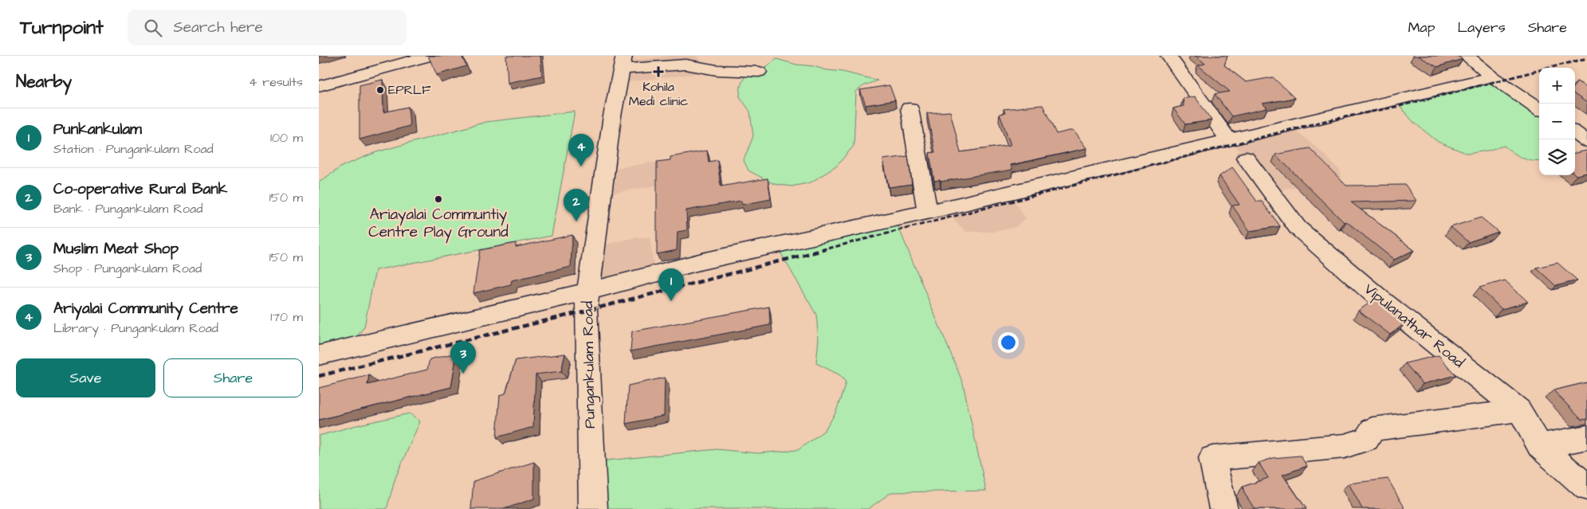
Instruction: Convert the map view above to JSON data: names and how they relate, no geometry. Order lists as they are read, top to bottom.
{
  "streets": {
    "main road": ["Vipulanathar Road", "Pungankulam Road"]
  },
  "places": {
    "health": ["Kohila Medi clinic"],
    "other": ["EPRLF", "Ariayalai Communtiy Centre Play Ground"]
  },
  "page": {
    "header": "Turnpoint",
    "search": "Search here",
    "nav": ["Map", "Layers", "Share"],
    "heading": ["Nearby", "4 results"],
    "map_buttons": ["+", "−"],
    "list": [
      {
        "mark": "1",
        "name": "Punkankulam",
        "note": "Station · Pungankulam Road",
        "value": "100 m"
      },
      {
        "mark": "2",
        "name": "Co-operative Rural Bank",
        "note": "Bank · Pungankulam Road",
        "value": "150 m"
      },
      {
        "mark": "3",
        "name": "Muslim Meat Shop",
        "note": "Shop · Pungankulam Road",
        "value": "150 m"
      },
      {
        "mark": "4",
        "name": "Ariyalai Community Centre",
        "note": "Library · Pungankulam Road",
        "value": "170 m"
      }
    ],
    "pins": [
      "4",
      "2",
      "1",
      "3"
    ],
    "buttons": ["Save", "Share"]
  }
}
